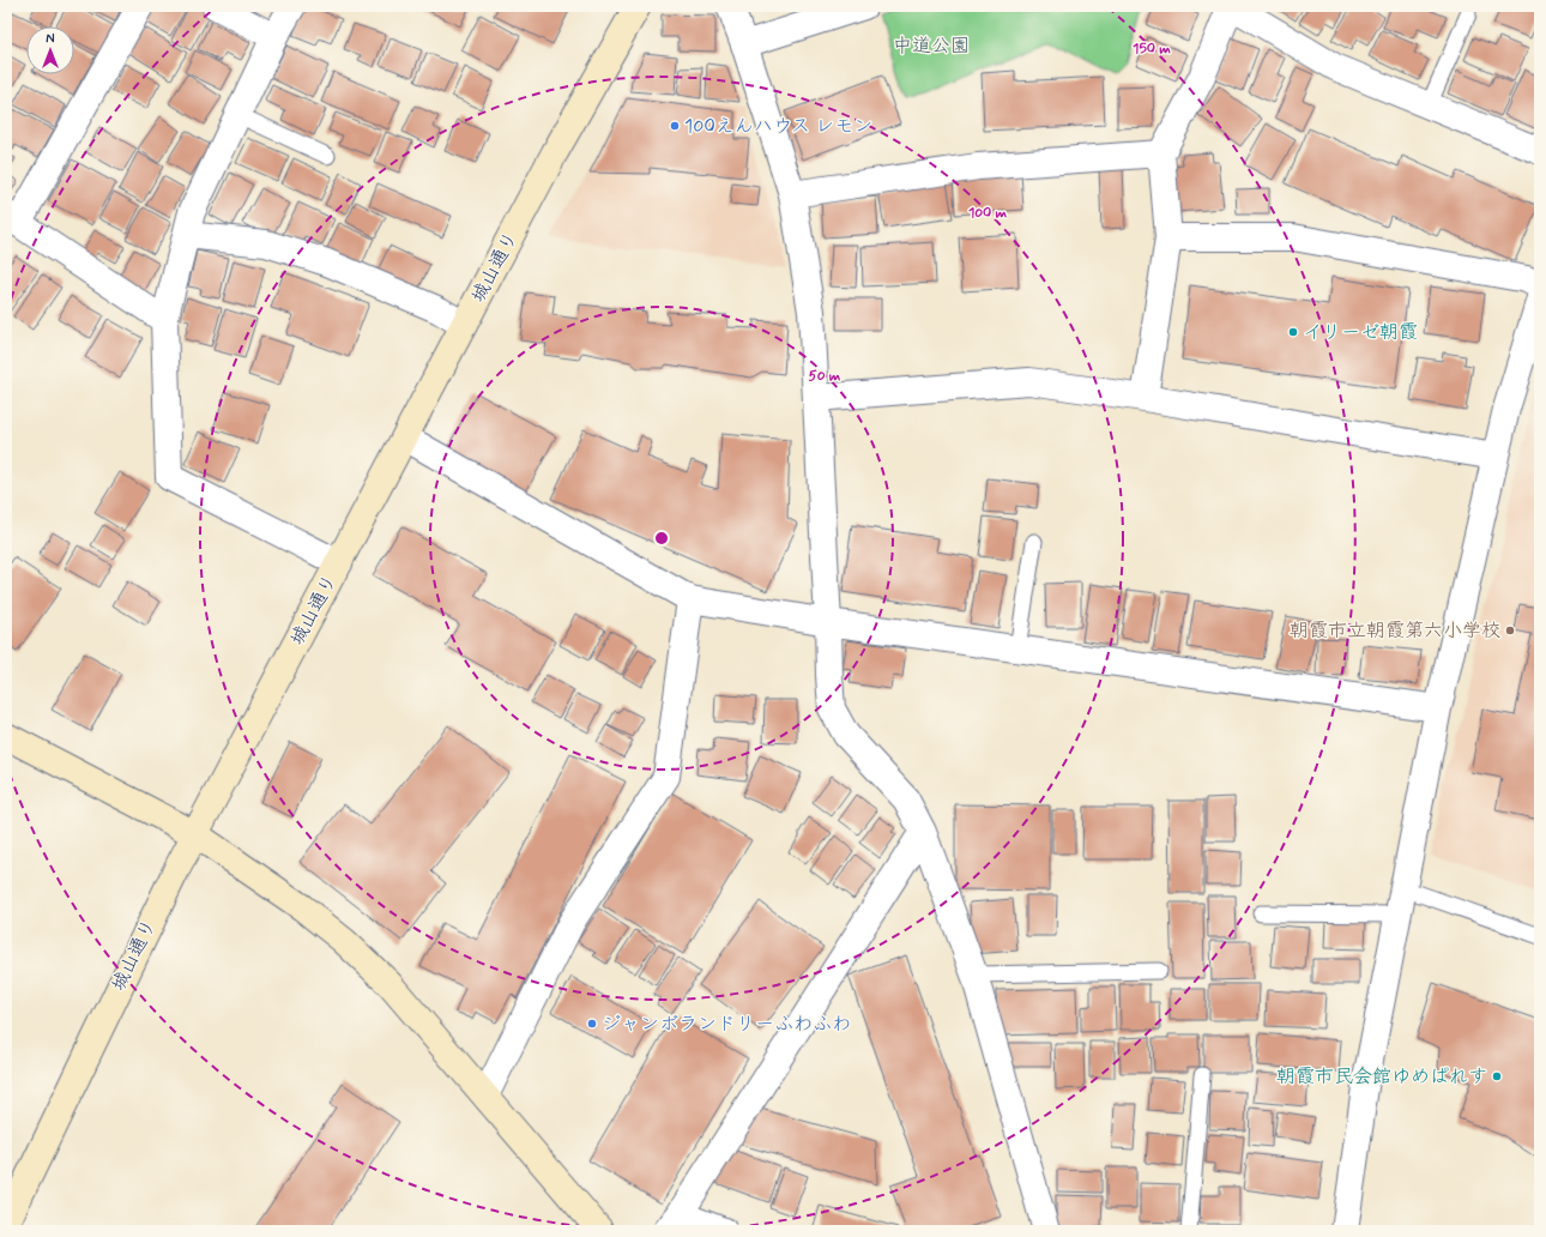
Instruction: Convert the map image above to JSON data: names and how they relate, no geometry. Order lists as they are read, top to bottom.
{
  "streets": {
    "street": ["城山通り"]
  },
  "parks": ["中道公園"],
  "places": [
    "100えんハウス レモン",
    "イリーゼ朝霞",
    "朝霞市立朝霞第六小学校",
    "ジャンボランドリーふわふわ",
    "朝霞市民会館ゆめぱれす"
  ],
  "north": "top",
  "rings": ["150 m", "100 m", "50 m"]
}
